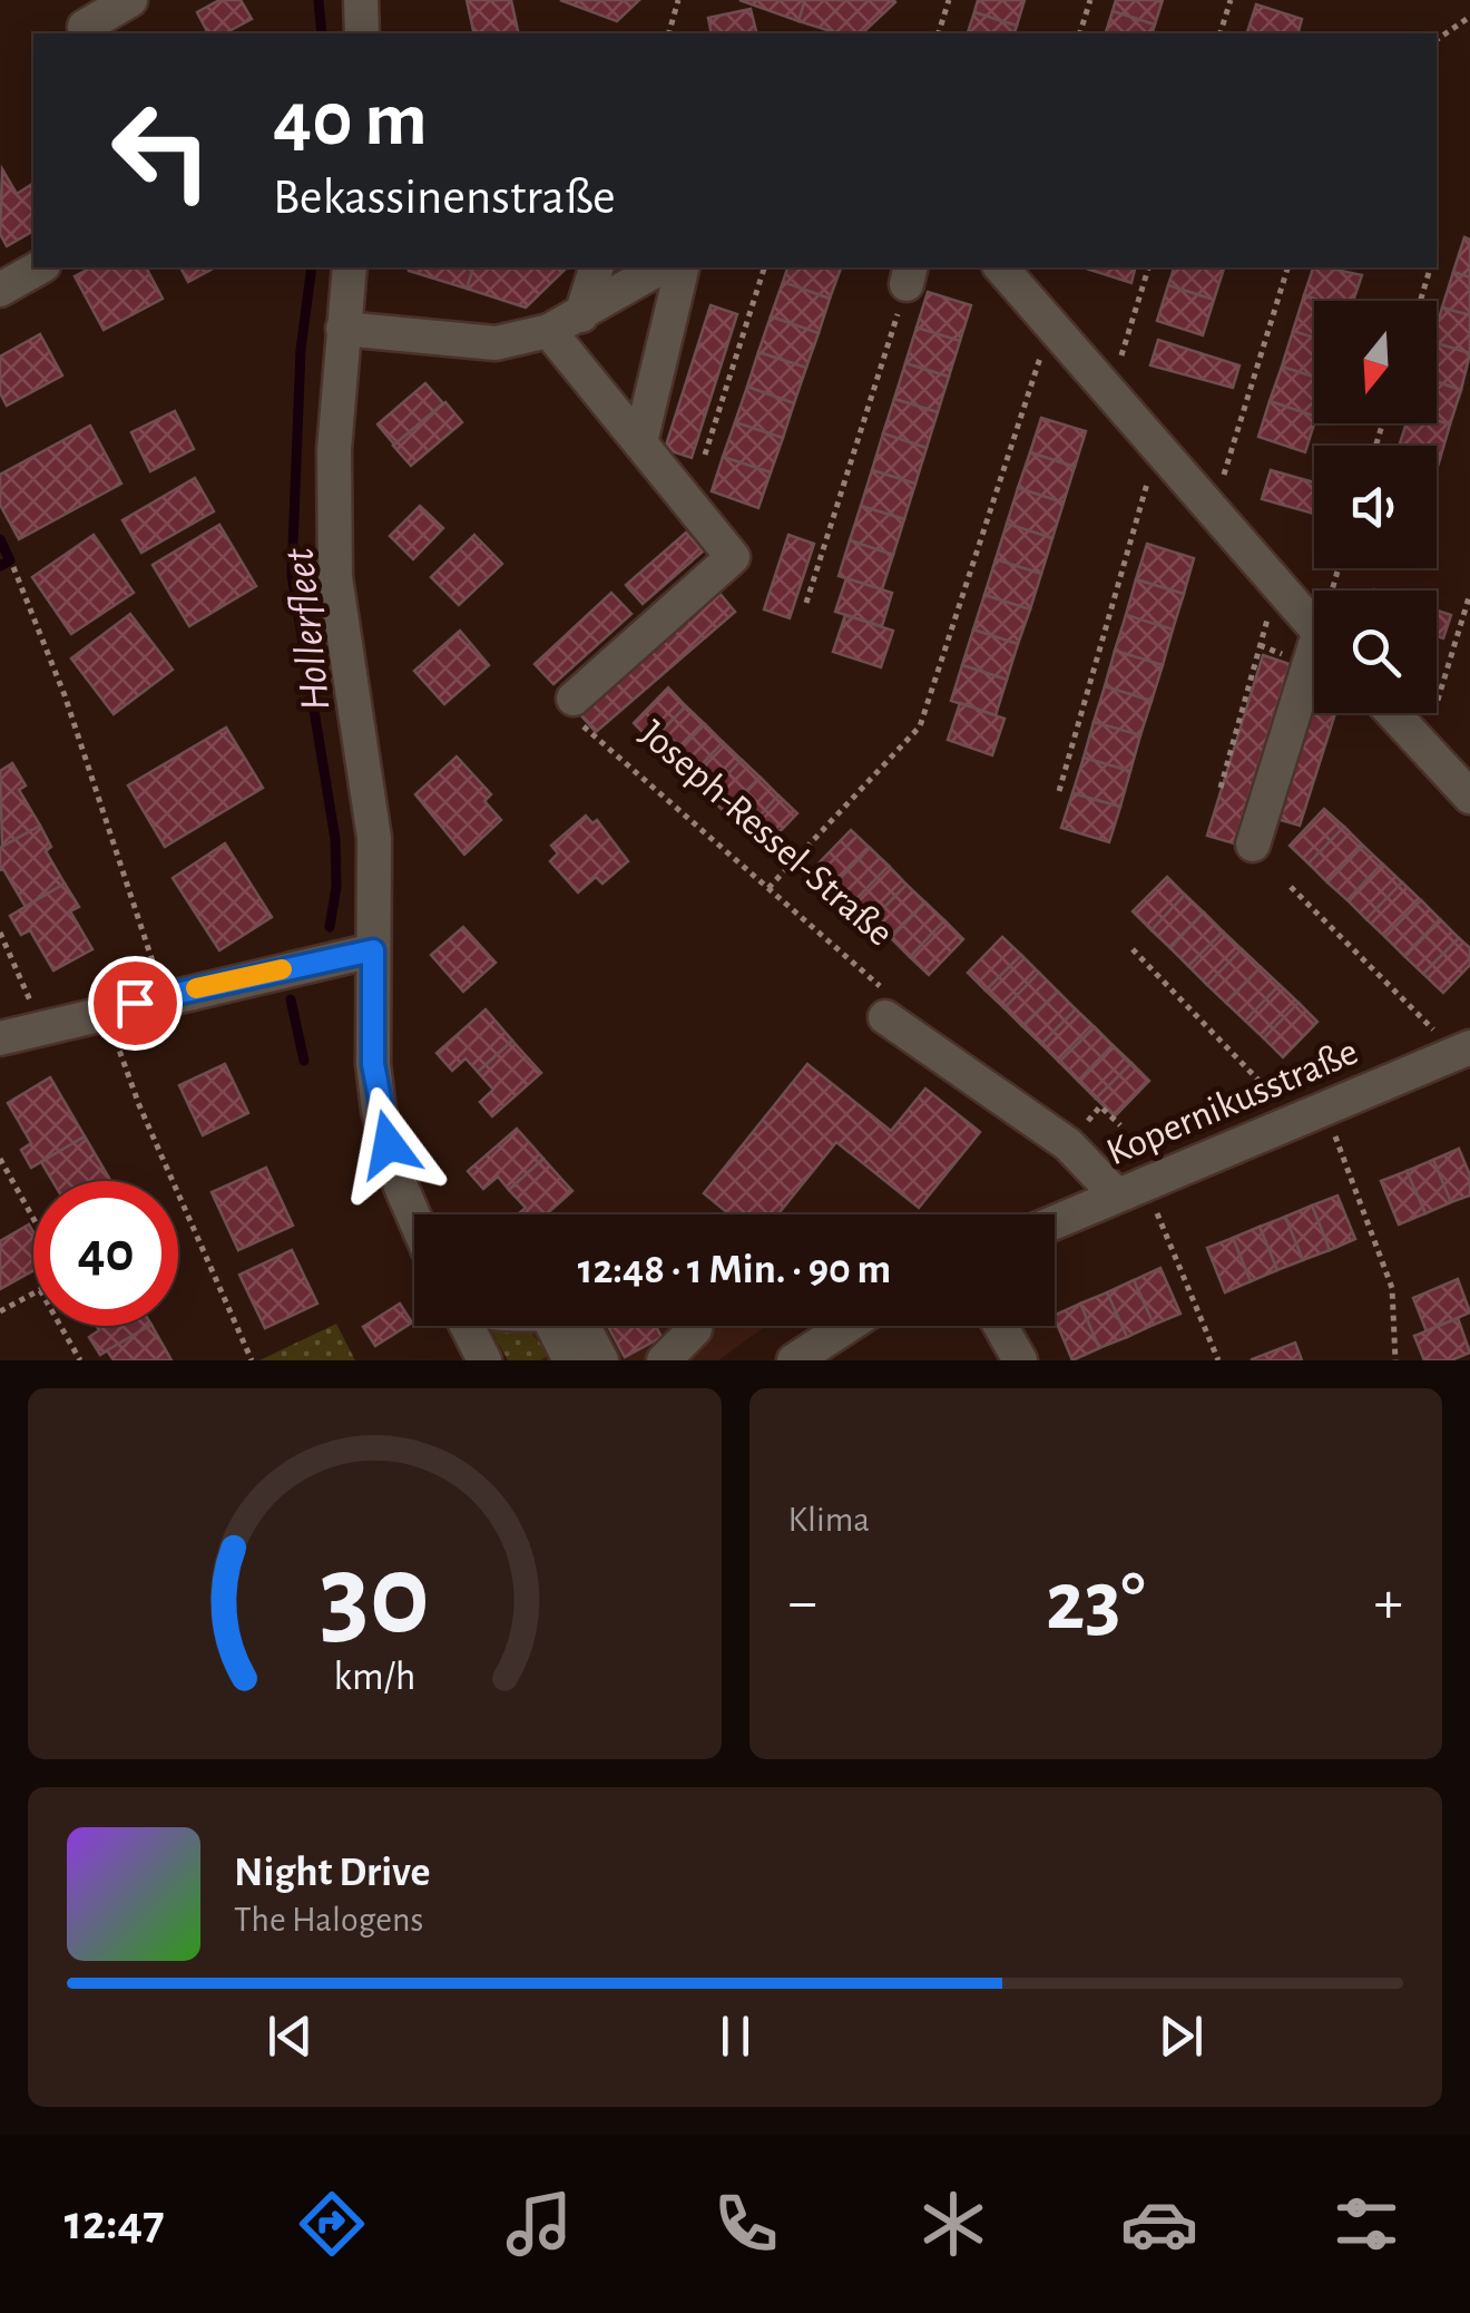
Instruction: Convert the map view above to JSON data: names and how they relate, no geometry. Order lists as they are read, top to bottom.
{
  "streets": {
    "street": ["Kopernikusstraße"],
    "path": ["Joseph-Ressel-Straße"]
  },
  "water": ["Hollerfleet"],
  "north": "bottom",
  "page": {
    "turn": ["40 m", "Bekassinenstraße"],
    "limit": "40",
    "trip": "12:48 · 1 Min. · 90 m",
    "tile": "Klima",
    "heat": ["−", "23°", "+"],
    "song": ["Night Drive", "The Halogens"],
    "tabs": "12:47",
    "gauge": ["30", "km/h"]
  }
}
